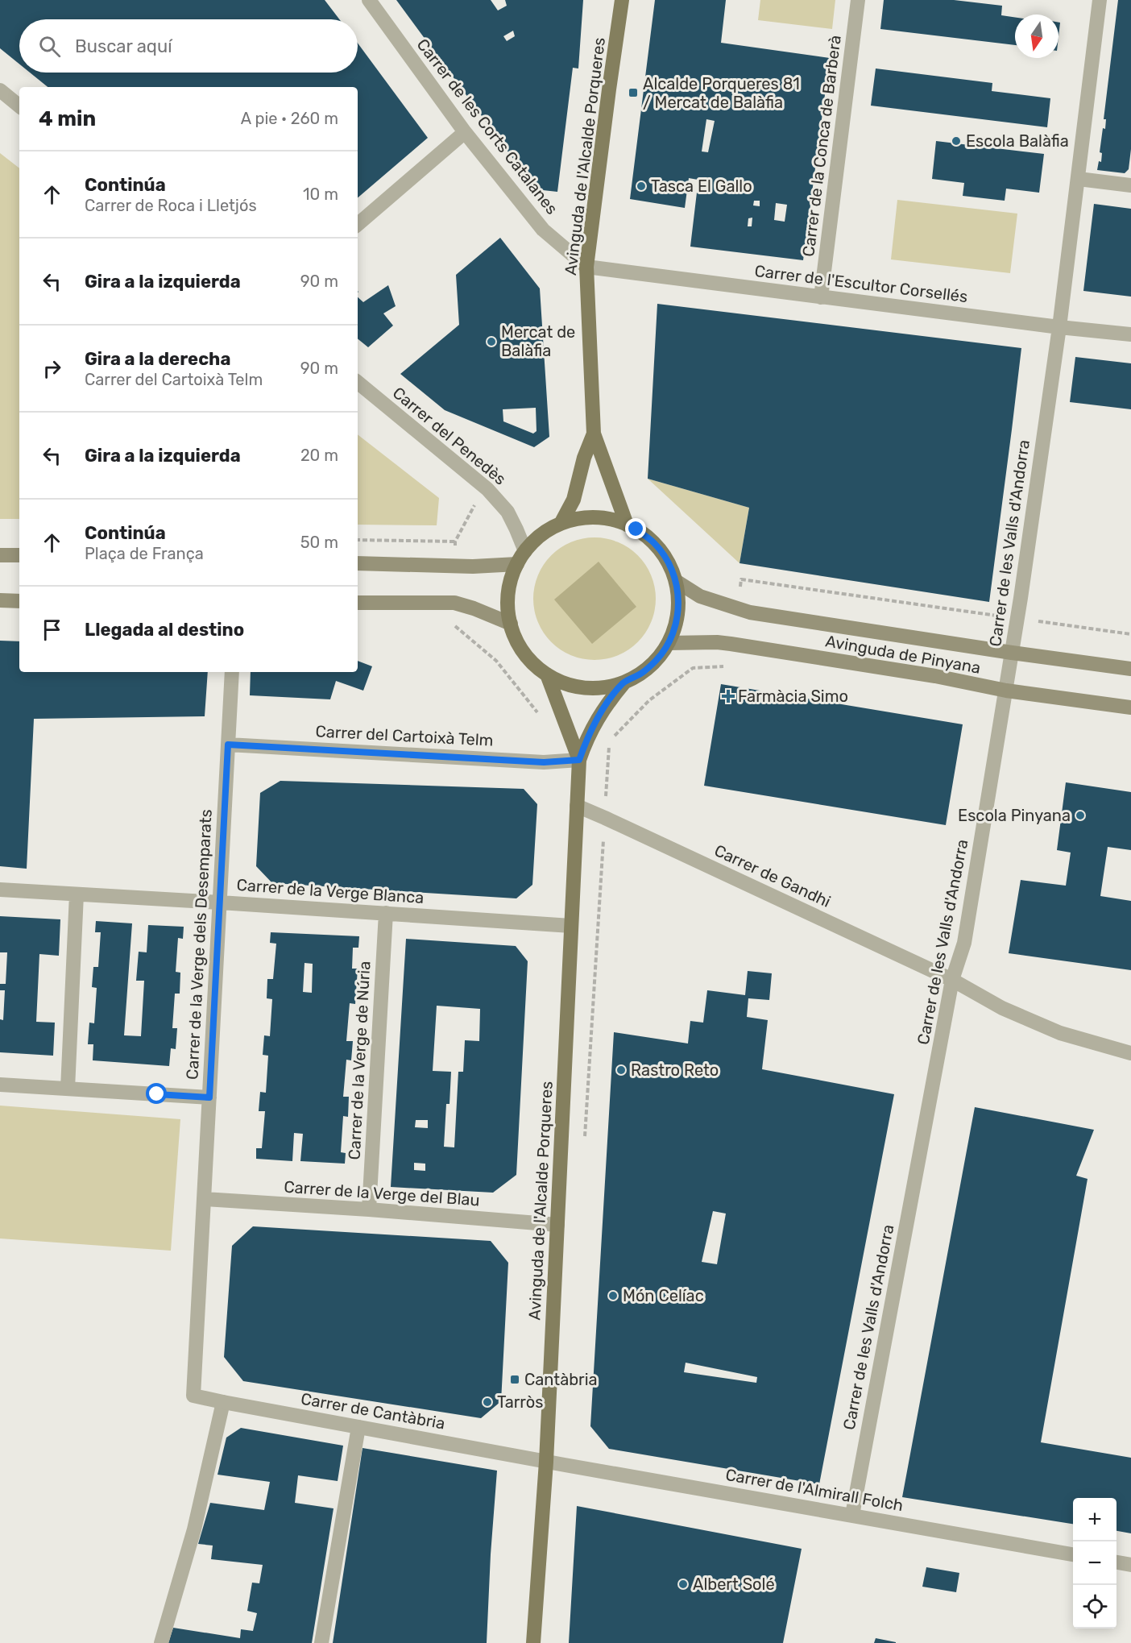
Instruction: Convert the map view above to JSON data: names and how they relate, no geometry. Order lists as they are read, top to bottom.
{
  "streets": {
    "main road": ["Avinguda de l'Alcalde Porqueres"],
    "street": [
      "Carrer de les Corts Catalanes",
      "Carrer de la Conca de Barberà",
      "Carrer de l'Escultor Corsellés",
      "Carrer del Penedès",
      "Carrer de les Valls d'Andorra",
      "Avinguda de Pinyana",
      "Carrer del Cartoixà Telm",
      "Carrer de Gandhi",
      "Carrer de la Verge Blanca",
      "Carrer de la Verge dels Desemparats",
      "Carrer de la Verge de Núria",
      "Carrer de la Verge del Blau",
      "Carrer de Cantàbria",
      "Carrer de l'Almirall Folch"
    ]
  },
  "crossings": [
    ["Carrer de les Corts Catalanes", "Avinguda de l'Alcalde Porqueres"],
    ["Carrer de les Corts Catalanes", "Carrer de l'Escultor Corsellés"],
    ["Carrer de la Conca de Barberà", "Carrer de l'Escultor Corsellés"],
    ["Avinguda de l'Alcalde Porqueres", "Carrer de l'Escultor Corsellés"],
    ["Avinguda de l'Alcalde Porqueres", "Carrer del Penedès"],
    ["Avinguda de l'Alcalde Porqueres", "Avinguda de Pinyana"],
    ["Avinguda de l'Alcalde Porqueres", "Carrer del Cartoixà Telm"],
    ["Avinguda de l'Alcalde Porqueres", "Carrer de Gandhi"],
    ["Avinguda de l'Alcalde Porqueres", "Carrer de la Verge Blanca"],
    ["Avinguda de l'Alcalde Porqueres", "Carrer de la Verge del Blau"],
    ["Avinguda de l'Alcalde Porqueres", "Carrer de Cantàbria"],
    ["Avinguda de l'Alcalde Porqueres", "Carrer de l'Almirall Folch"],
    ["Carrer de l'Escultor Corsellés", "Carrer de les Valls d'Andorra"],
    ["Carrer del Penedès", "Avinguda de Pinyana"],
    ["Carrer de les Valls d'Andorra", "Avinguda de Pinyana"],
    ["Carrer de les Valls d'Andorra", "Carrer de Gandhi"],
    ["Carrer de les Valls d'Andorra", "Carrer de l'Almirall Folch"],
    ["Carrer del Cartoixà Telm", "Carrer de la Verge dels Desemparats"],
    ["Carrer de la Verge Blanca", "Carrer de la Verge dels Desemparats"],
    ["Carrer de la Verge Blanca", "Carrer de la Verge de Núria"],
    ["Carrer de la Verge dels Desemparats", "Carrer de la Verge del Blau"],
    ["Carrer de la Verge dels Desemparats", "Carrer de Cantàbria"],
    ["Carrer de la Verge de Núria", "Carrer de la Verge del Blau"],
    ["Carrer de Cantàbria", "Carrer de l'Almirall Folch"]
  ],
  "places": {
    "transit": ["Alcalde Porqueres 81 / Mercat de Balàfia", "Cantàbria"],
    "other": [
      "Escola Balàfia",
      "Tasca El Gallo",
      "Mercat de Balàfia",
      "Escola Pinyana",
      "Rastro Reto",
      "Món Celíac",
      "Tarròs",
      "Albert Solé"
    ],
    "health": ["Farmàcia Simo"]
  },
  "north": "bottom",
  "page": {
    "search": "Buscar aquí",
    "heading": ["4 min", "A pie · 260 m"],
    "list": [
      ["Continúa", "Carrer de Roca i Lletjós", "10 m"],
      ["Gira a la izquierda", "90 m"],
      ["Gira a la derecha", "Carrer del Cartoixà Telm", "90 m"],
      ["Gira a la izquierda", "20 m"],
      ["Continúa", "Plaça de França", "50 m"],
      "Llegada al destino"
    ],
    "map_buttons": ["+", "−"]
  }
}
